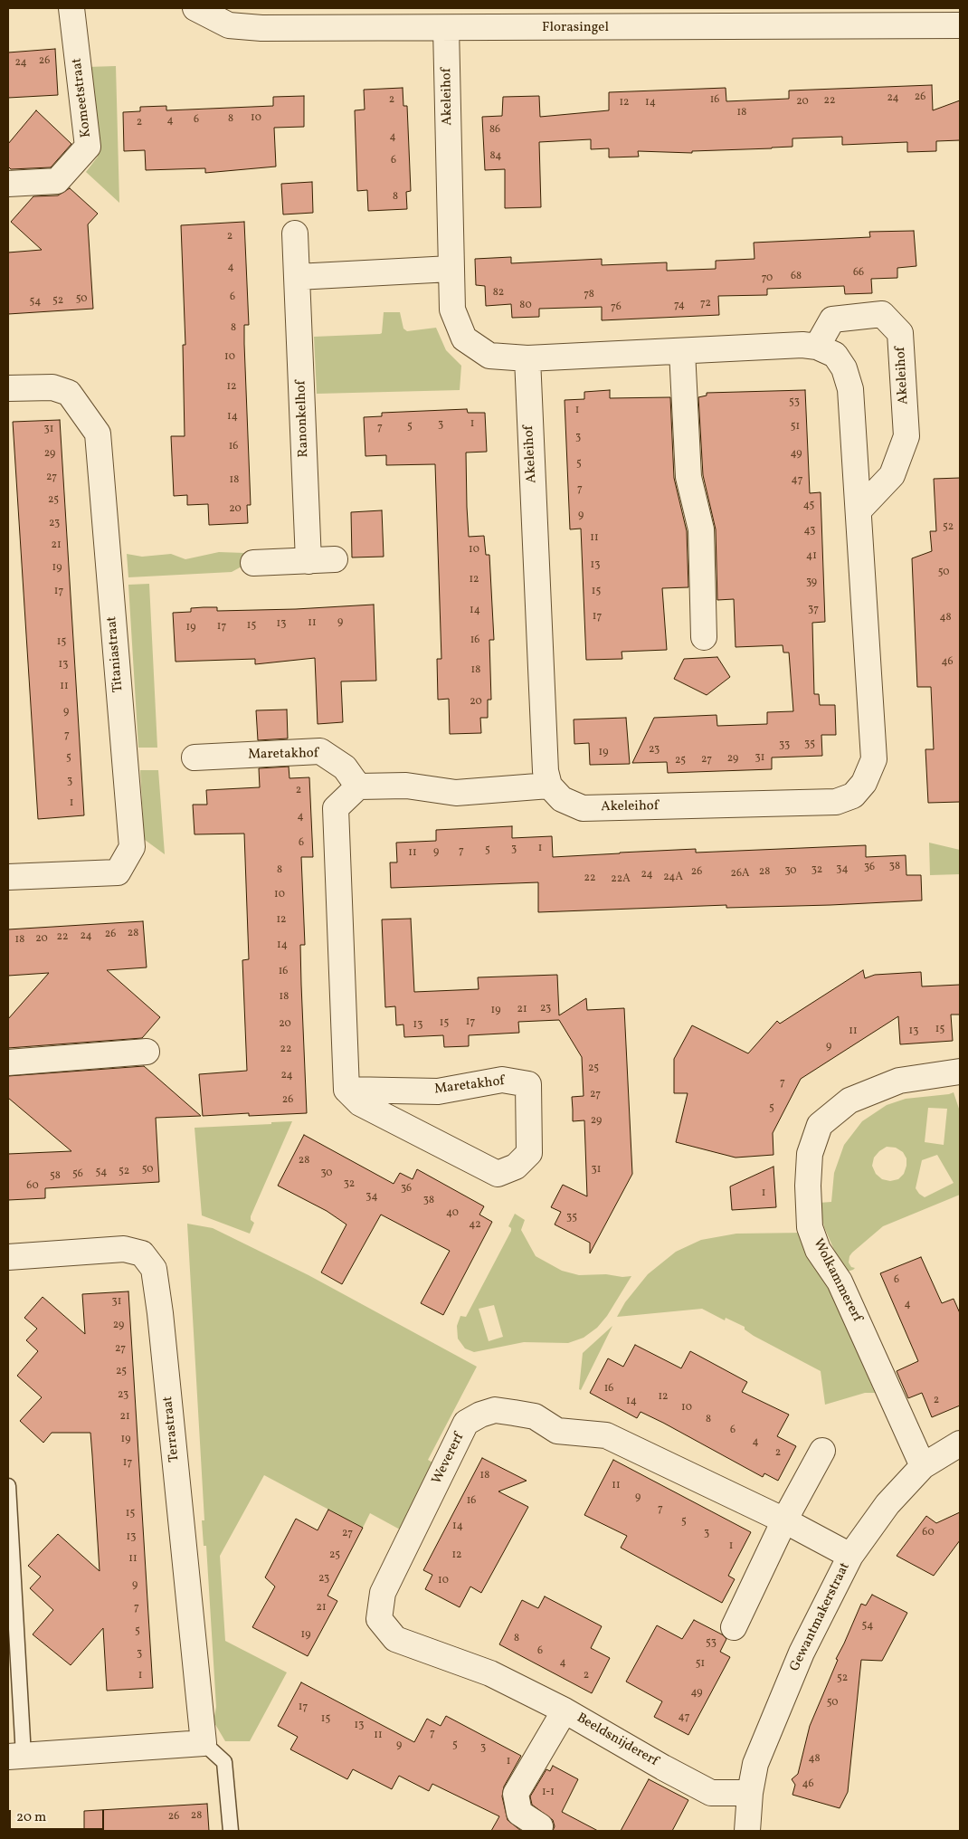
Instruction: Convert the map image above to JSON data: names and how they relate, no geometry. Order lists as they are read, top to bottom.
{
  "streets": {
    "street": [
      "Florasingel",
      "Akeleihof",
      "Komeetstraat",
      "Ranonkelhof",
      "Titaniastraat",
      "Maretakhof",
      "Wolkammererf",
      "Terrastraat",
      "Wevererf",
      "Gewantmakerstraat",
      "Beeldsnijdererf"
    ]
  },
  "crossings": [
    ["Florasingel", "Akeleihof"],
    ["Wolkammererf", "Gewantmakerstraat"],
    ["Wevererf", "Gewantmakerstraat"],
    ["Wevererf", "Beeldsnijdererf"],
    ["Gewantmakerstraat", "Beeldsnijdererf"]
  ],
  "house_numbers": [
    "26",
    "24",
    "26",
    "24",
    "2",
    "16",
    "22",
    "20",
    "12",
    "14",
    "18",
    "10",
    "8",
    "6",
    "4",
    "2",
    "86",
    "4",
    "84",
    "6",
    "8",
    "2",
    "4",
    "66",
    "68",
    "70",
    "82",
    "78",
    "6",
    "50",
    "52",
    "54",
    "72",
    "80",
    "74",
    "76",
    "8",
    "10",
    "12",
    "53",
    "1",
    "14",
    "1",
    "3",
    "5",
    "51",
    "7",
    "31",
    "3",
    "16",
    "29",
    "49",
    "5",
    "27",
    "18",
    "47",
    "7",
    "25",
    "45",
    "20",
    "9",
    "23",
    "52",
    "43",
    "11",
    "21",
    "10",
    "41",
    "13",
    "19",
    "50",
    "12",
    "39",
    "17",
    "15",
    "37",
    "14",
    "17",
    "48",
    "9",
    "11",
    "13",
    "15",
    "17",
    "19",
    "16",
    "15",
    "46",
    "13",
    "18",
    "11",
    "20",
    "9",
    "7",
    "35",
    "33",
    "23",
    "19",
    "5",
    "31",
    "29",
    "27",
    "25",
    "3",
    "2",
    "1",
    "4",
    "6",
    "1",
    "3",
    "5",
    "7",
    "9",
    "11",
    "38",
    "36",
    "34",
    "8",
    "32",
    "30",
    "26",
    "28",
    "26A",
    "24",
    "24A",
    "22",
    "22A",
    "10",
    "12",
    "28",
    "26",
    "24",
    "22",
    "20",
    "18",
    "14",
    "16",
    "18",
    "23",
    "21",
    "19",
    "17",
    "15",
    "20",
    "13",
    "15",
    "11",
    "13",
    "9",
    "22",
    "25",
    "24",
    "7",
    "27",
    "26",
    "5",
    "29",
    "28",
    "50",
    "31",
    "52",
    "54",
    "30",
    "56",
    "58",
    "32",
    "60",
    "36",
    "1",
    "34",
    "38",
    "40",
    "35",
    "42",
    "6",
    "31",
    "4",
    "29",
    "27",
    "25",
    "16",
    "23",
    "12",
    "2",
    "14",
    "10",
    "21",
    "8",
    "6",
    "19",
    "4",
    "2",
    "17",
    "18",
    "11",
    "9",
    "16",
    "7",
    "15",
    "5",
    "14",
    "60",
    "27",
    "3",
    "13",
    "1",
    "25",
    "12",
    "11",
    "23",
    "10",
    "9",
    "7",
    "21",
    "54",
    "5",
    "19",
    "8",
    "53",
    "6",
    "3",
    "4",
    "51",
    "1",
    "2",
    "52",
    "49",
    "50",
    "17",
    "47",
    "15",
    "13",
    "7",
    "11",
    "9",
    "5",
    "3",
    "48",
    "1",
    "46",
    "1-1",
    "28",
    "26"
  ],
  "scale_bar": "20 m"
}
